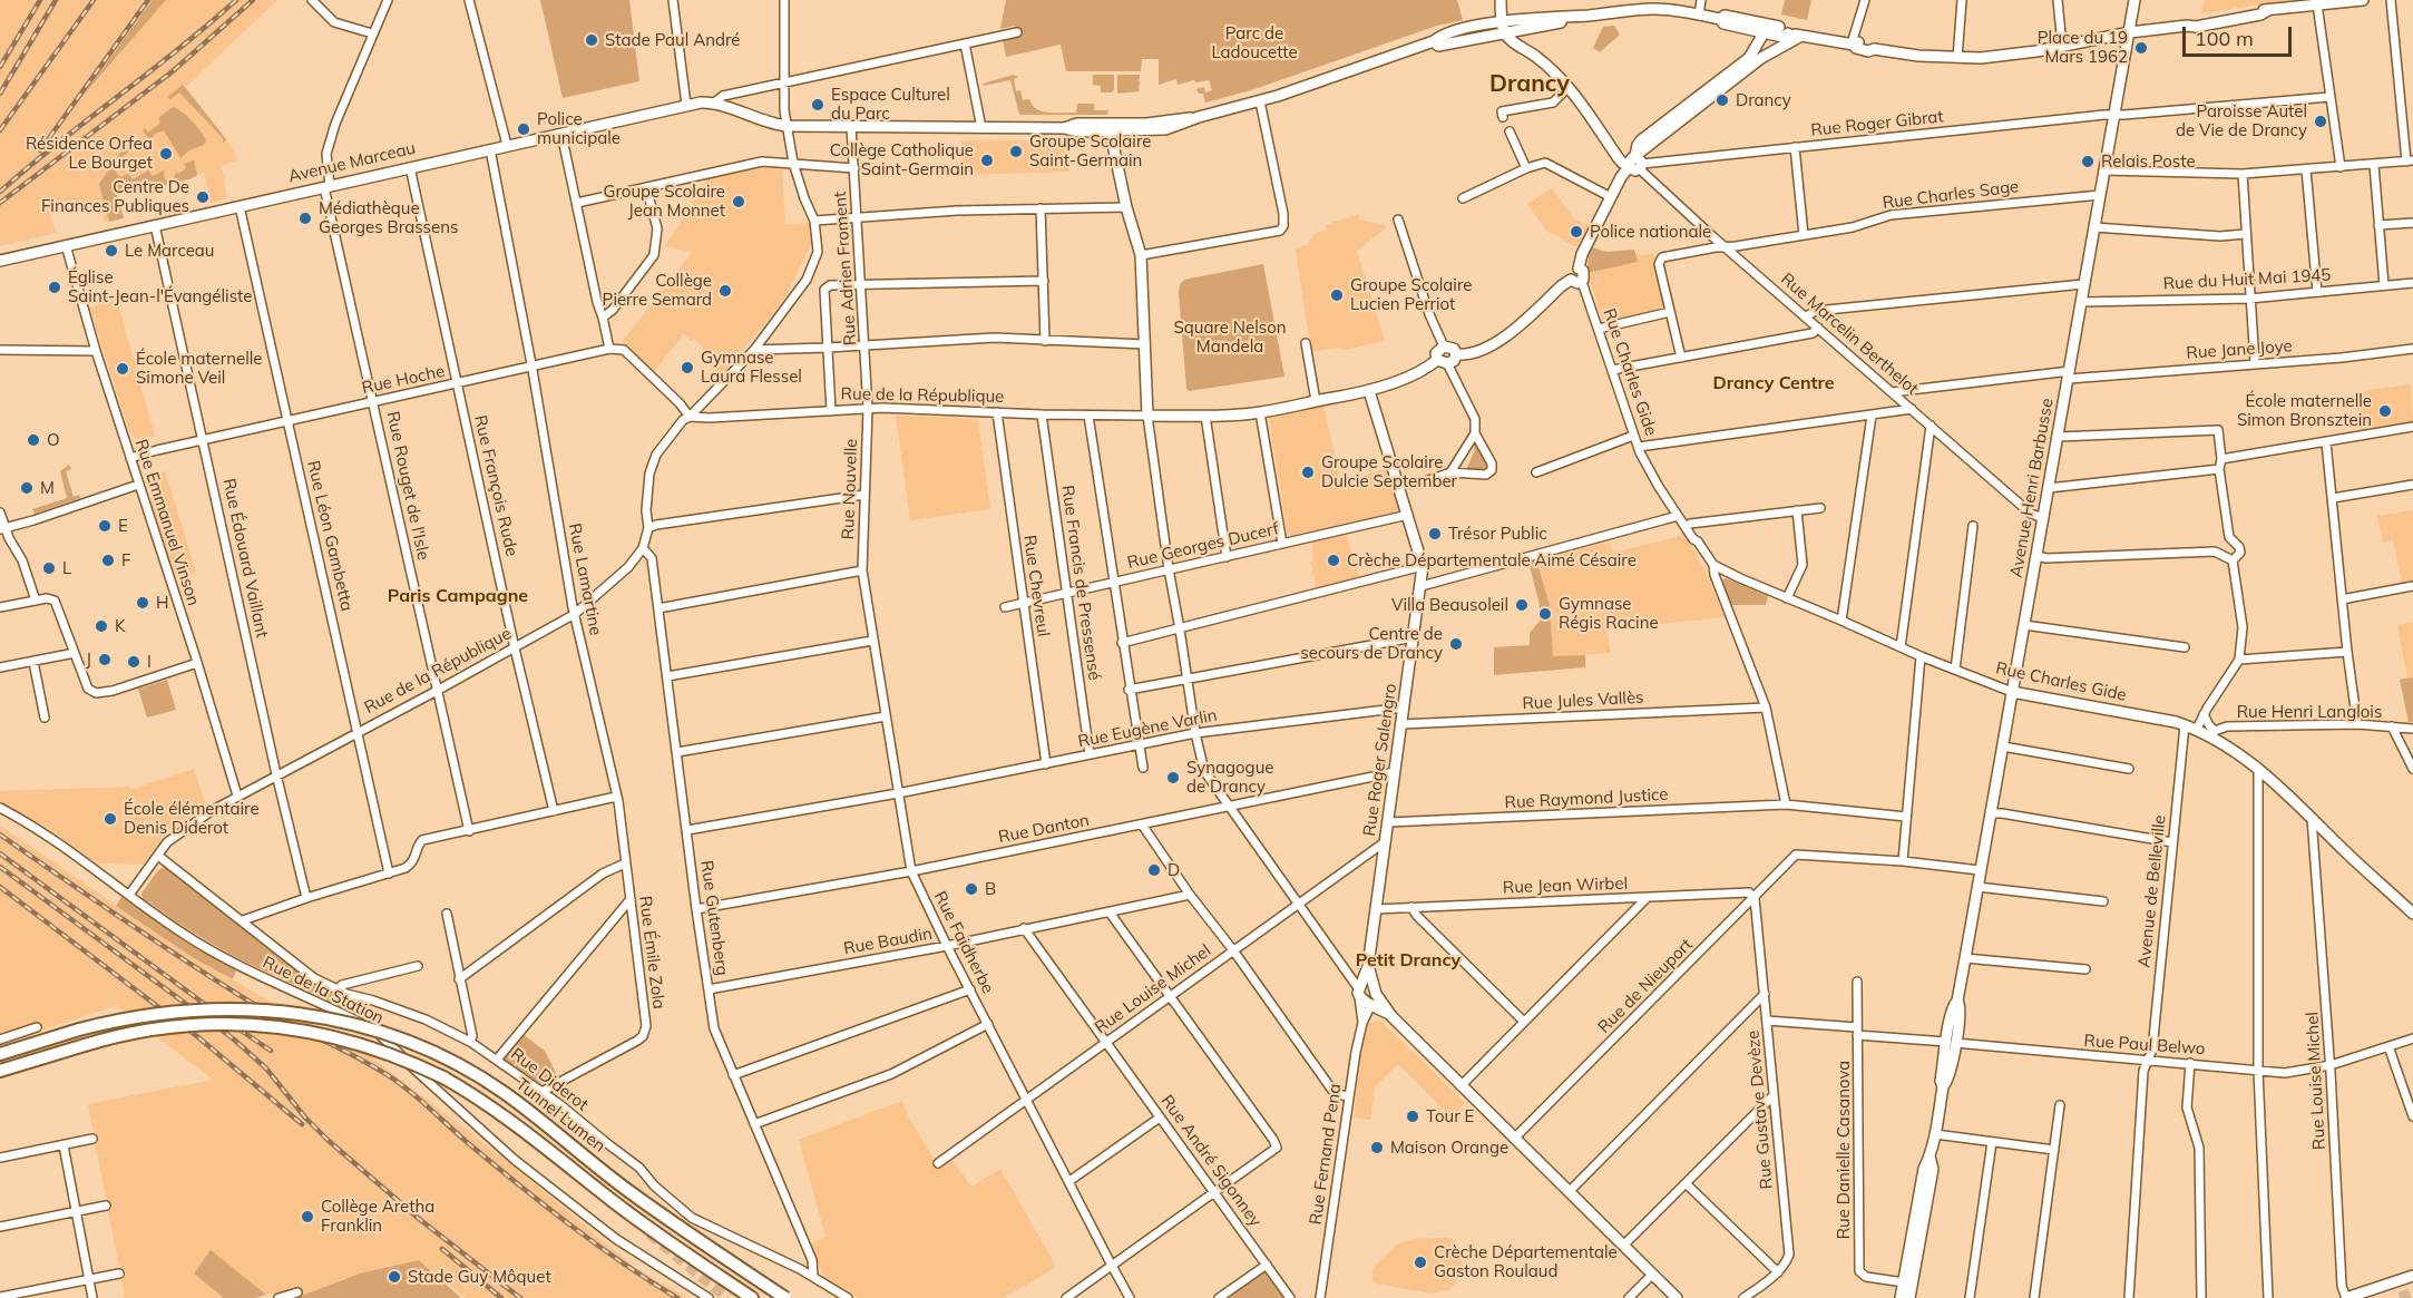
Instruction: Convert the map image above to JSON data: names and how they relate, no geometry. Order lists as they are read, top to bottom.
{
  "streets": {
    "highway": ["Tunnel Lumen"],
    "main road": [
      "Avenue Marceau",
      "Rue Charles Gide",
      "Rue de la République",
      "Avenue Henri Barbusse",
      "Rue Roger Salengro"
    ],
    "street": [
      "Rue Roger Gibrat",
      "Rue Charles Sage",
      "Rue Adrien Froment",
      "Rue du Huit Mai 1945",
      "Rue Marcelin Berthelot",
      "Rue Jane Joye",
      "Rue Hoche",
      "Rue Rouget de l'Isle",
      "Rue François Rude",
      "Rue Nouvelle",
      "Rue Emmanuel Vinson",
      "Rue Léon Gambetta",
      "Rue Georges Ducerf",
      "Rue Édouard Vaillant",
      "Rue Lamartine",
      "Rue Francis de Pressensé",
      "Rue Chevreul",
      "Rue Jules Vallès",
      "Rue Henri Langlois",
      "Rue Eugène Varlin",
      "Rue Raymond Justice",
      "Rue Danton",
      "Rue Jean Wirbel",
      "Avenue de Belleville",
      "Rue Gutenberg",
      "Rue Baudin",
      "Rue Faidherbe",
      "Rue Émile Zola",
      "Rue de Nieuport",
      "Rue Louise Michel",
      "Rue de la Station",
      "Rue Paul Belwo",
      "Rue Diderot",
      "Rue Gustave Devèze",
      "Rue Danielle Casanova",
      "Rue Fernand Pena",
      "Rue André Sigonney"
    ]
  },
  "crossings": [
    ["Rue Roger Gibrat", "Rue Marcelin Berthelot"],
    ["Rue Roger Gibrat", "Avenue Henri Barbusse"],
    ["Avenue Marceau", "Rue Rouget de l'Isle"],
    ["Avenue Marceau", "Rue François Rude"],
    ["Avenue Marceau", "Rue Emmanuel Vinson"],
    ["Avenue Marceau", "Rue Léon Gambetta"],
    ["Avenue Marceau", "Rue Édouard Vaillant"],
    ["Avenue Marceau", "Rue Lamartine"],
    ["Rue Charles Sage", "Rue Marcelin Berthelot"],
    ["Rue Charles Sage", "Avenue Henri Barbusse"],
    ["Rue Adrien Froment", "Rue de la République"],
    ["Rue Adrien Froment", "Rue Nouvelle"],
    ["Rue du Huit Mai 1945", "Avenue Henri Barbusse"],
    ["Rue Marcelin Berthelot", "Rue Jane Joye"],
    ["Rue Marcelin Berthelot", "Avenue Henri Barbusse"],
    ["Rue Jane Joye", "Avenue Henri Barbusse"],
    ["Rue Charles Gide", "Avenue Henri Barbusse"],
    ["Rue Charles Gide", "Rue Henri Langlois"],
    ["Rue Charles Gide", "Avenue de Belleville"],
    ["Rue Charles Gide", "Rue Louise Michel"],
    ["Rue Hoche", "Rue Rouget de l'Isle"],
    ["Rue Hoche", "Rue François Rude"],
    ["Rue Hoche", "Rue Emmanuel Vinson"],
    ["Rue Hoche", "Rue Léon Gambetta"],
    ["Rue Hoche", "Rue Édouard Vaillant"],
    ["Rue Hoche", "Rue Lamartine"],
    ["Rue de la République", "Rue Rouget de l'Isle"],
    ["Rue de la République", "Rue François Rude"],
    ["Rue de la République", "Rue Nouvelle"],
    ["Rue de la République", "Rue Emmanuel Vinson"],
    ["Rue de la République", "Rue Léon Gambetta"],
    ["Rue de la République", "Rue Édouard Vaillant"],
    ["Rue de la République", "Rue Lamartine"],
    ["Rue de la République", "Rue Francis de Pressensé"],
    ["Rue de la République", "Rue Chevreul"],
    ["Rue de la République", "Rue Roger Salengro"],
    ["Rue de la République", "Rue Gutenberg"],
    ["Rue de la République", "Rue de la Station"],
    ["Rue de la République", "Rue Diderot"],
    ["Avenue Henri Barbusse", "Rue Paul Belwo"],
    ["Rue Nouvelle", "Rue Faidherbe"],
    ["Rue Georges Ducerf", "Rue Francis de Pressensé"],
    ["Rue Georges Ducerf", "Rue Chevreul"],
    ["Rue Georges Ducerf", "Rue Roger Salengro"],
    ["Rue Lamartine", "Rue Émile Zola"],
    ["Rue Francis de Pressensé", "Rue Eugène Varlin"],
    ["Rue Chevreul", "Rue Eugène Varlin"],
    ["Rue Jules Vallès", "Rue Roger Salengro"],
    ["Rue Eugène Varlin", "Rue Roger Salengro"],
    ["Rue Eugène Varlin", "Rue Gutenberg"],
    ["Rue Eugène Varlin", "Rue Faidherbe"],
    ["Rue Roger Salengro", "Rue Raymond Justice"],
    ["Rue Roger Salengro", "Rue Danton"],
    ["Rue Roger Salengro", "Rue Jean Wirbel"],
    ["Rue Roger Salengro", "Rue Louise Michel"],
    ["Rue Roger Salengro", "Rue Fernand Pena"],
    ["Rue Danton", "Rue Gutenberg"],
    ["Rue Danton", "Rue Faidherbe"],
    ["Rue Jean Wirbel", "Rue de Nieuport"],
    ["Rue Jean Wirbel", "Rue Gustave Devèze"],
    ["Avenue de Belleville", "Rue Paul Belwo"],
    ["Rue Gutenberg", "Rue Baudin"],
    ["Rue Gutenberg", "Rue Diderot"],
    ["Rue Baudin", "Rue Faidherbe"],
    ["Rue Baudin", "Rue André Sigonney"],
    ["Rue Faidherbe", "Rue Louise Michel"],
    ["Rue Émile Zola", "Rue Diderot"],
    ["Rue de Nieuport", "Rue Gustave Devèze"],
    ["Rue Louise Michel", "Rue Paul Belwo"],
    ["Rue Louise Michel", "Rue André Sigonney"],
    ["Rue Paul Belwo", "Rue Gustave Devèze"],
    ["Rue Paul Belwo", "Rue Danielle Casanova"]
  ],
  "districts": [
    "Drancy",
    "Drancy Centre",
    "Paris Campagne",
    "Petit Drancy"
  ],
  "parks": ["Parc de Ladoucette", "Square Nelson Mandela"],
  "places": [
    "Stade Paul André",
    "Place du 19 Mars 1962",
    "Drancy",
    "Espace Culturel du Parc",
    "Paroisse Autel de Vie de Drancy",
    "Police municipale",
    "Groupe Scolaire Saint-Germain",
    "Résidence Orfea Le Bourget",
    "Collège Catholique Saint-Germain",
    "Relais Poste",
    "Centre De Finances Publiques",
    "Groupe Scolaire Jean Monnet",
    "Médiathèque Georges Brassens",
    "Police nationale",
    "Le Marceau",
    "Église Saint-Jean-l'Évangéliste",
    "Collège Pierre Semard",
    "Groupe Scolaire Lucien Perriot",
    "Gymnase Laura Flessel",
    "École maternelle Simone Veil",
    "École maternelle Simon Bronsztein",
    "O",
    "Groupe Scolaire Dulcie September",
    "M",
    "E",
    "Trésor Public",
    "F",
    "Crèche Départementale Aimé Césaire",
    "L",
    "H",
    "Villa Beausoleil",
    "Gymnase Régis Racine",
    "K",
    "Centre de secours de Drancy",
    "J",
    "I",
    "Synagogue de Drancy",
    "École élémentaire Denis Diderot",
    "D",
    "B",
    "Tour E",
    "Maison Orange",
    "Collège Aretha Franklin",
    "Crèche Départementale Gaston Roulaud",
    "Stade Guy Môquet"
  ],
  "scale_bar": "100 m"
}
